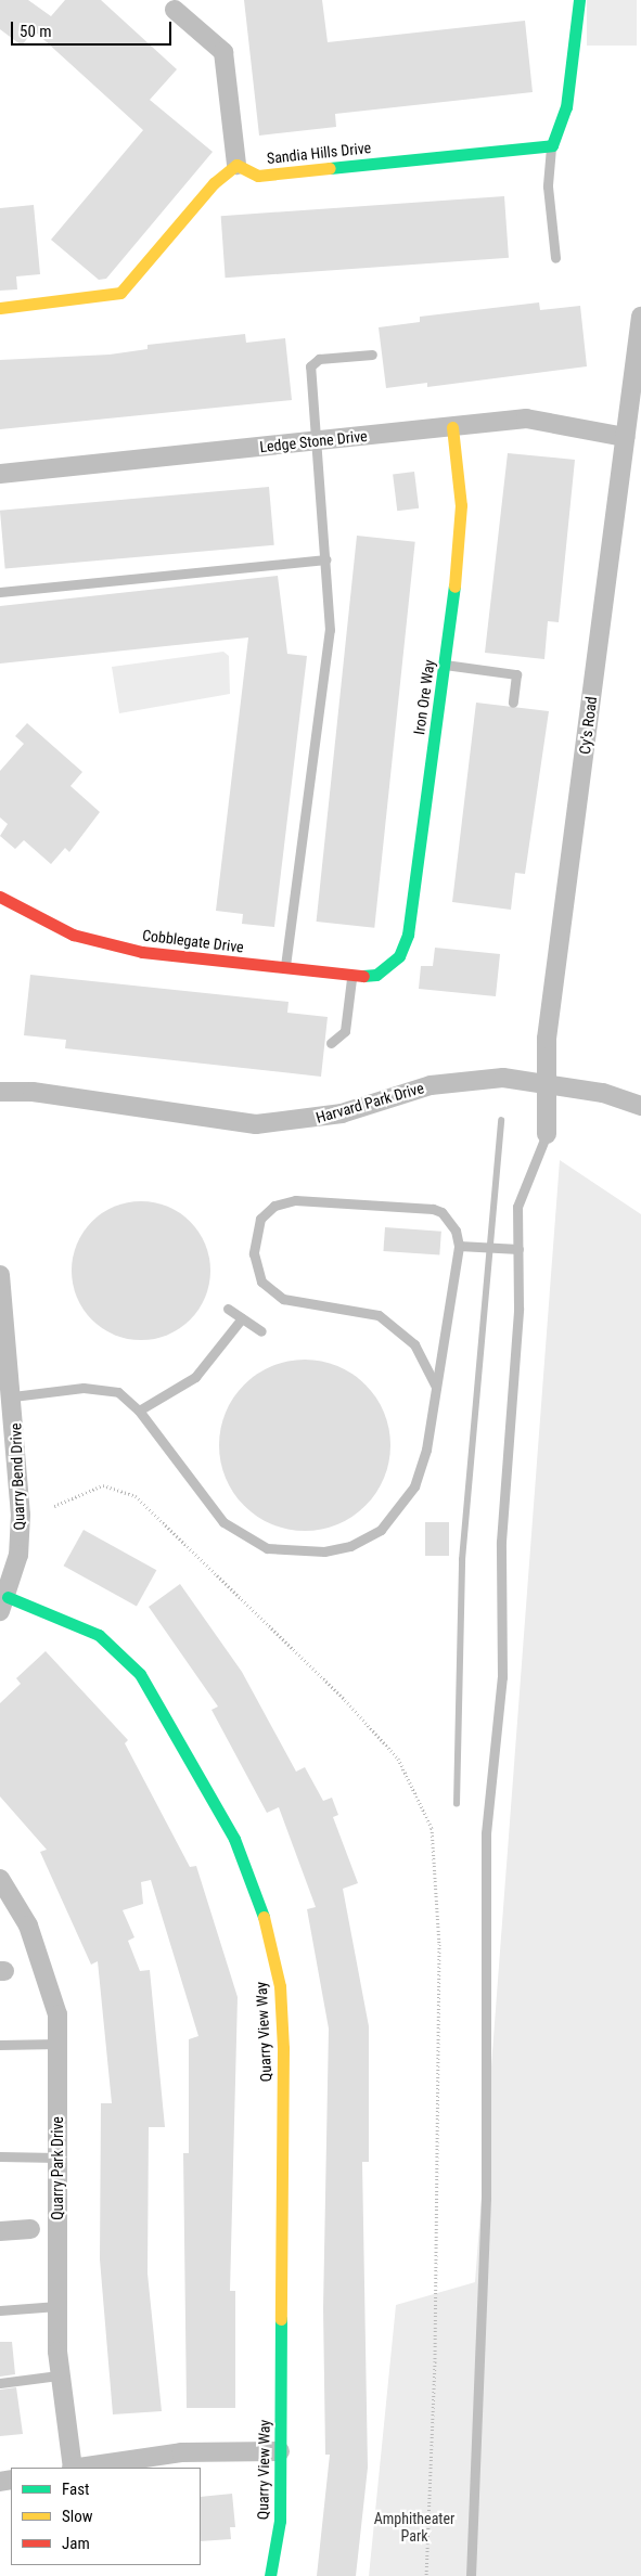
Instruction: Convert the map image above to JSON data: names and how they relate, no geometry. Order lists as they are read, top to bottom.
{
  "streets": {
    "street": [
      "Sandia Hills Drive",
      "Ledge Stone Drive",
      "Iron Ore Way",
      "Cy's Road",
      "Cobblegate Drive",
      "Harvard Park Drive",
      "Quarry Bend Drive",
      "Quarry View Way",
      "Quarry Park Drive"
    ]
  },
  "crossings": [
    ["Ledge Stone Drive", "Iron Ore Way"],
    ["Ledge Stone Drive", "Cy's Road"],
    ["Iron Ore Way", "Cobblegate Drive"],
    ["Cy's Road", "Harvard Park Drive"],
    ["Quarry Bend Drive", "Quarry View Way"]
  ],
  "parks": ["Amphitheater Park"],
  "legend": ["Fast", "Slow", "Jam"],
  "scale_bar": "50 m"
}
